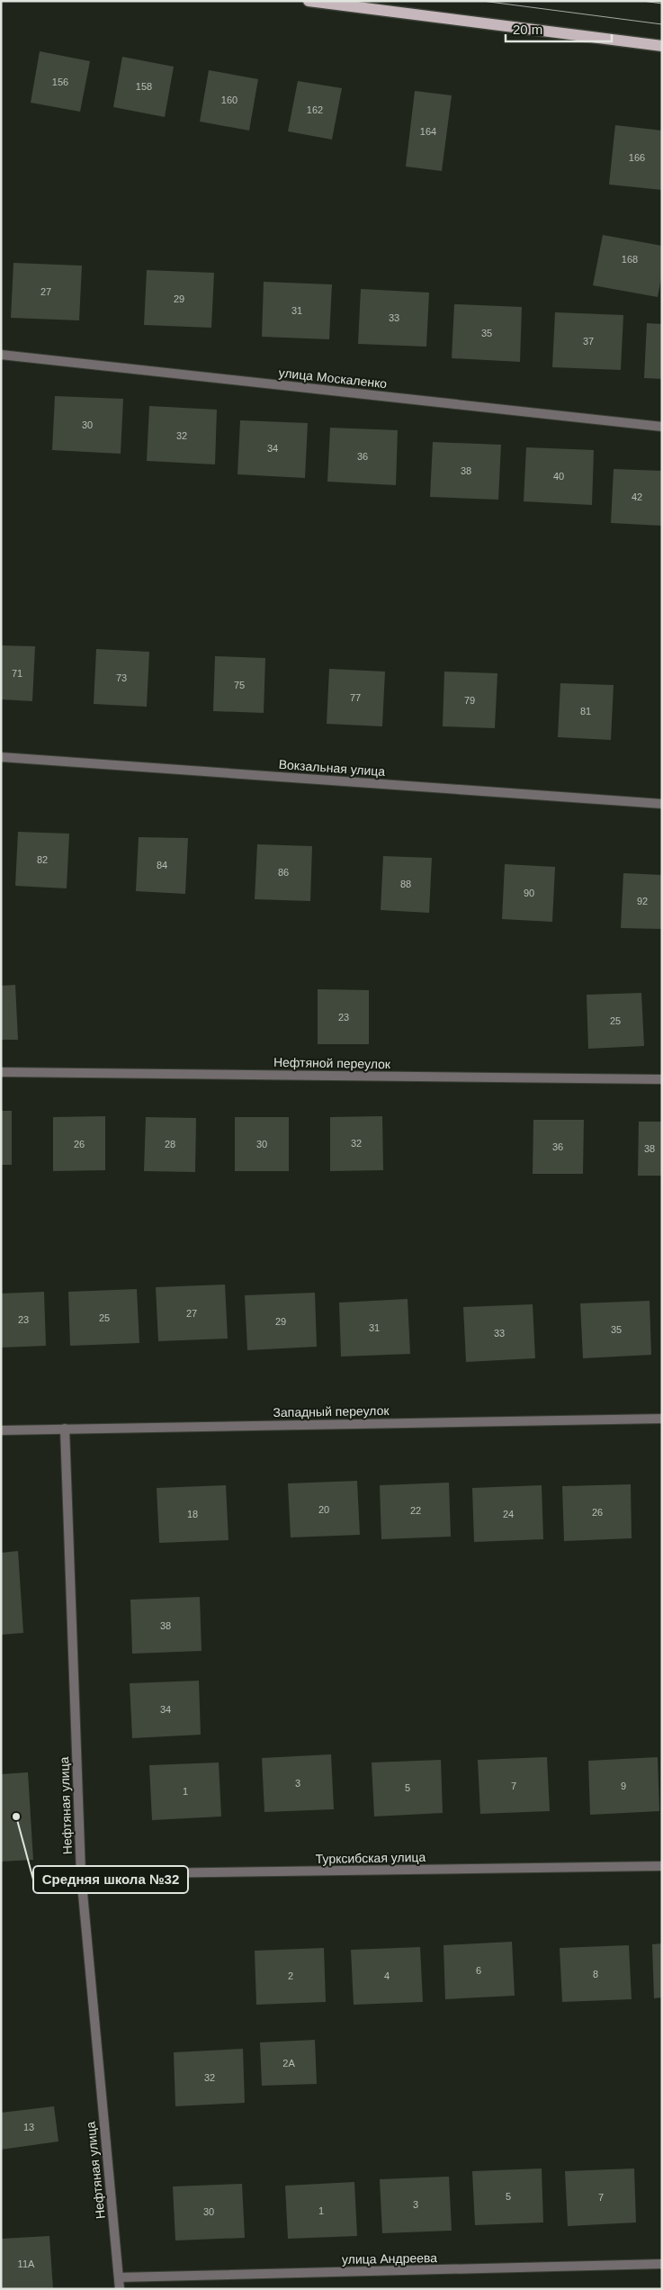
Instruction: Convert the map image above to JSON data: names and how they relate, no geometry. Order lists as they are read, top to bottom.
{
  "streets": {
    "street": [
      "улица Москаленко",
      "Вокзальная улица",
      "Нефтяной переулок",
      "Западный переулок",
      "Нефтяная улица",
      "Турксибская улица",
      "улица Андреева"
    ]
  },
  "crossings": [
    ["Западный переулок", "Нефтяная улица"],
    ["Нефтяная улица", "Турксибская улица"],
    ["Нефтяная улица", "улица Андреева"]
  ],
  "places": ["Средняя школа №32"],
  "house_numbers": [
    "156",
    "158",
    "160",
    "162",
    "164",
    "166",
    "168",
    "27",
    "29",
    "31",
    "33",
    "35",
    "37",
    "30",
    "32",
    "34",
    "36",
    "38",
    "40",
    "42",
    "71",
    "73",
    "75",
    "77",
    "79",
    "81",
    "82",
    "84",
    "86",
    "88",
    "90",
    "92",
    "23",
    "25",
    "32",
    "26",
    "28",
    "30",
    "36",
    "38",
    "27",
    "25",
    "23",
    "29",
    "31",
    "35",
    "33",
    "20",
    "22",
    "26",
    "18",
    "24",
    "38",
    "34",
    "3",
    "7",
    "9",
    "5",
    "1",
    "6",
    "8",
    "2",
    "4",
    "2А",
    "32",
    "13",
    "5",
    "7",
    "3",
    "1",
    "30",
    "11А"
  ],
  "scale_bar": "20 m"
}
